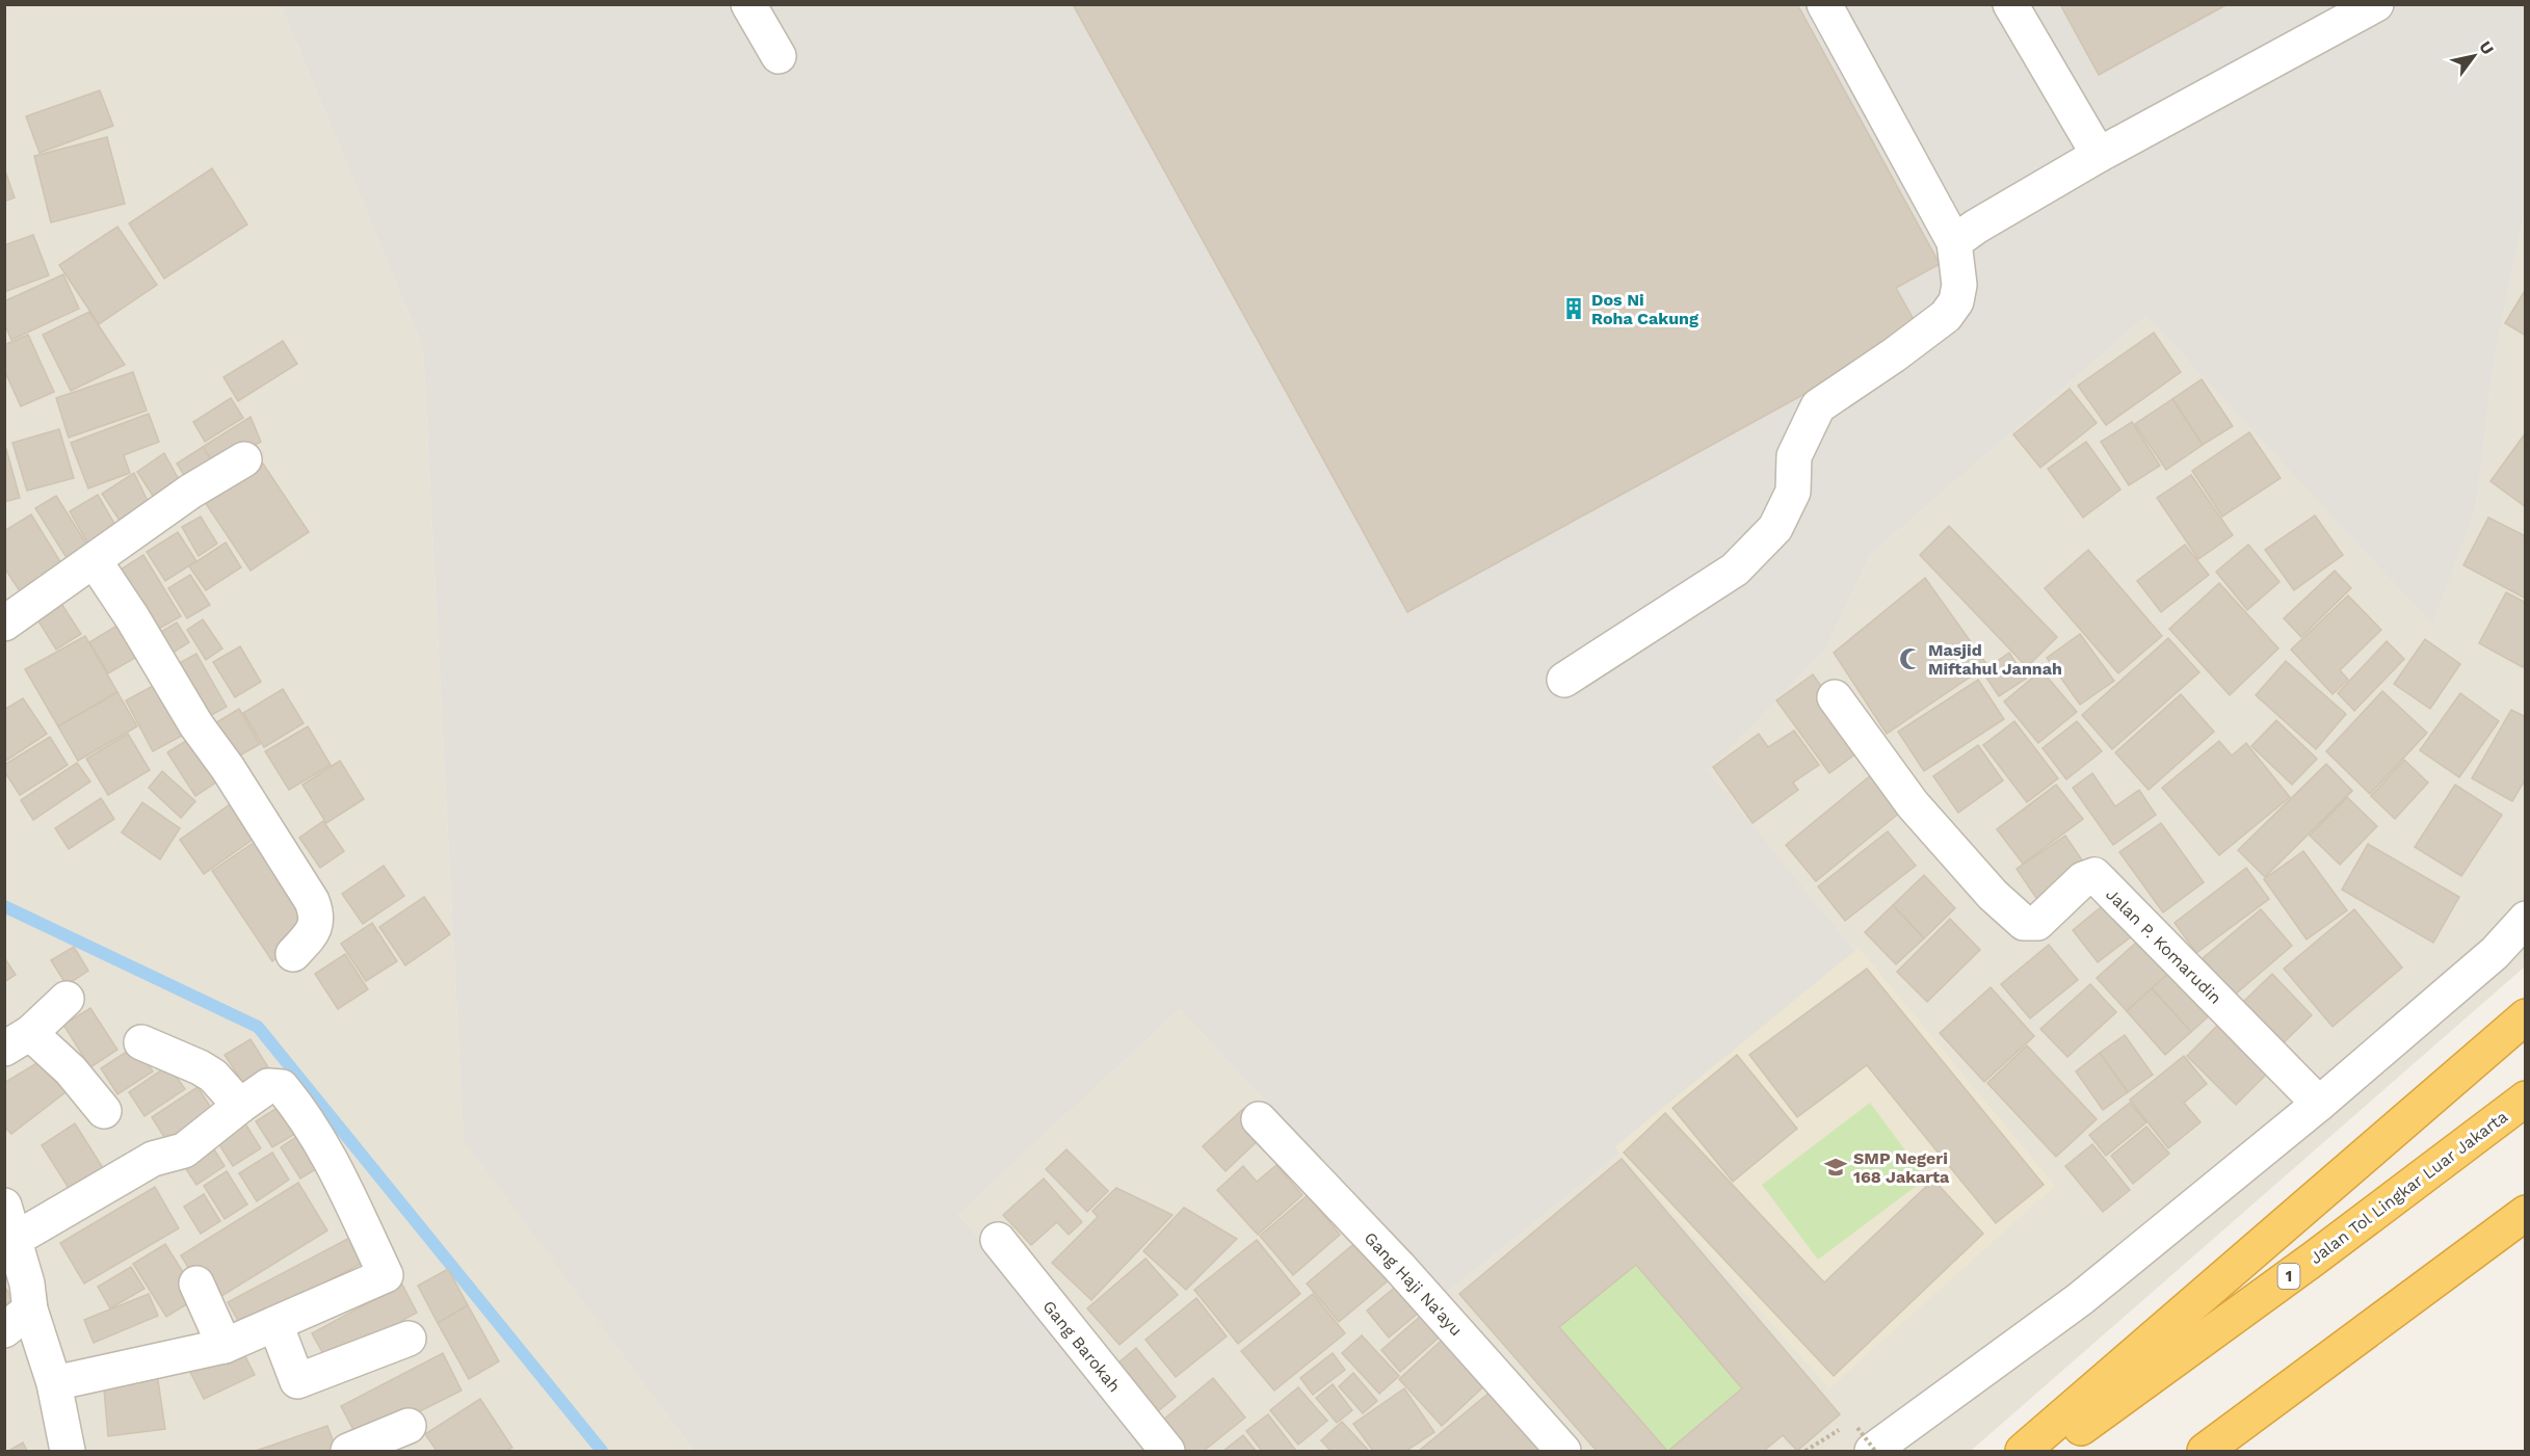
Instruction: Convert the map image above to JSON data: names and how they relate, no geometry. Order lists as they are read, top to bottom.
{
  "streets": {
    "highway": ["Jalan Tol Lingkar Luar Jakarta", "1"],
    "street": ["Jalan P. Komarudin", "Gang Haji Na'ayu", "Gang Barokah"]
  },
  "places": {
    "building": ["Dos Ni Roha Cakung"],
    "mosque": ["Masjid Miftahul Jannah"],
    "school or university": ["SMP Negeri 168 Jakarta"]
  },
  "north": "top right"
}
